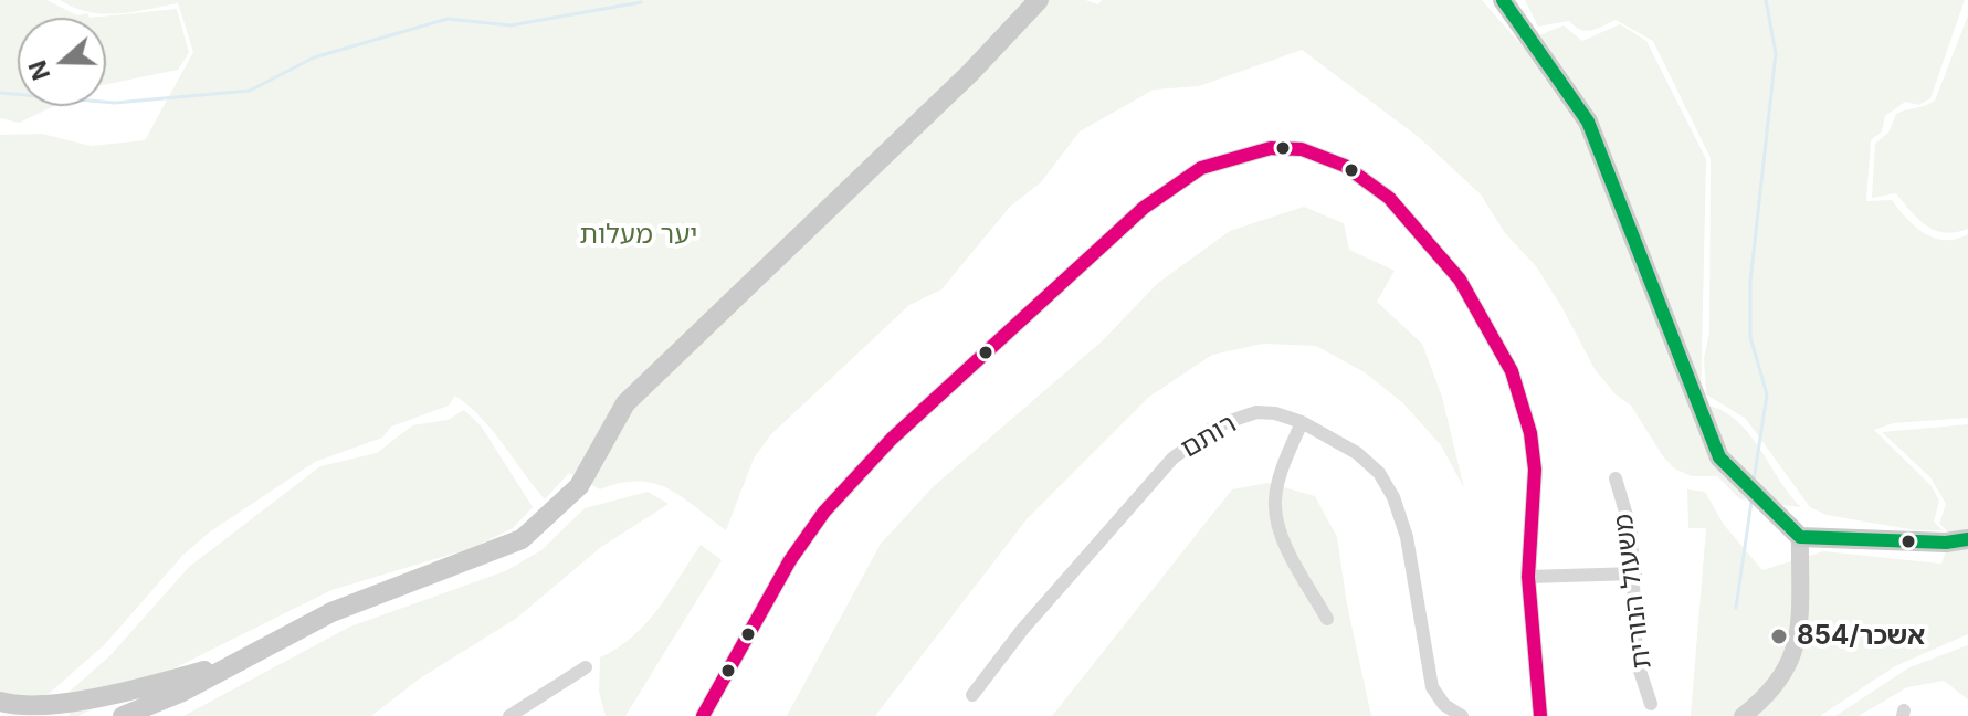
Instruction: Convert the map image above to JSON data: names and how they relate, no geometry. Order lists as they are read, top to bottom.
{
  "streets": {
    "street": ["רותם", "משעול הנורית"]
  },
  "parks": ["יער מעלות"],
  "places": ["אשכר/854"],
  "north": "left"
}
